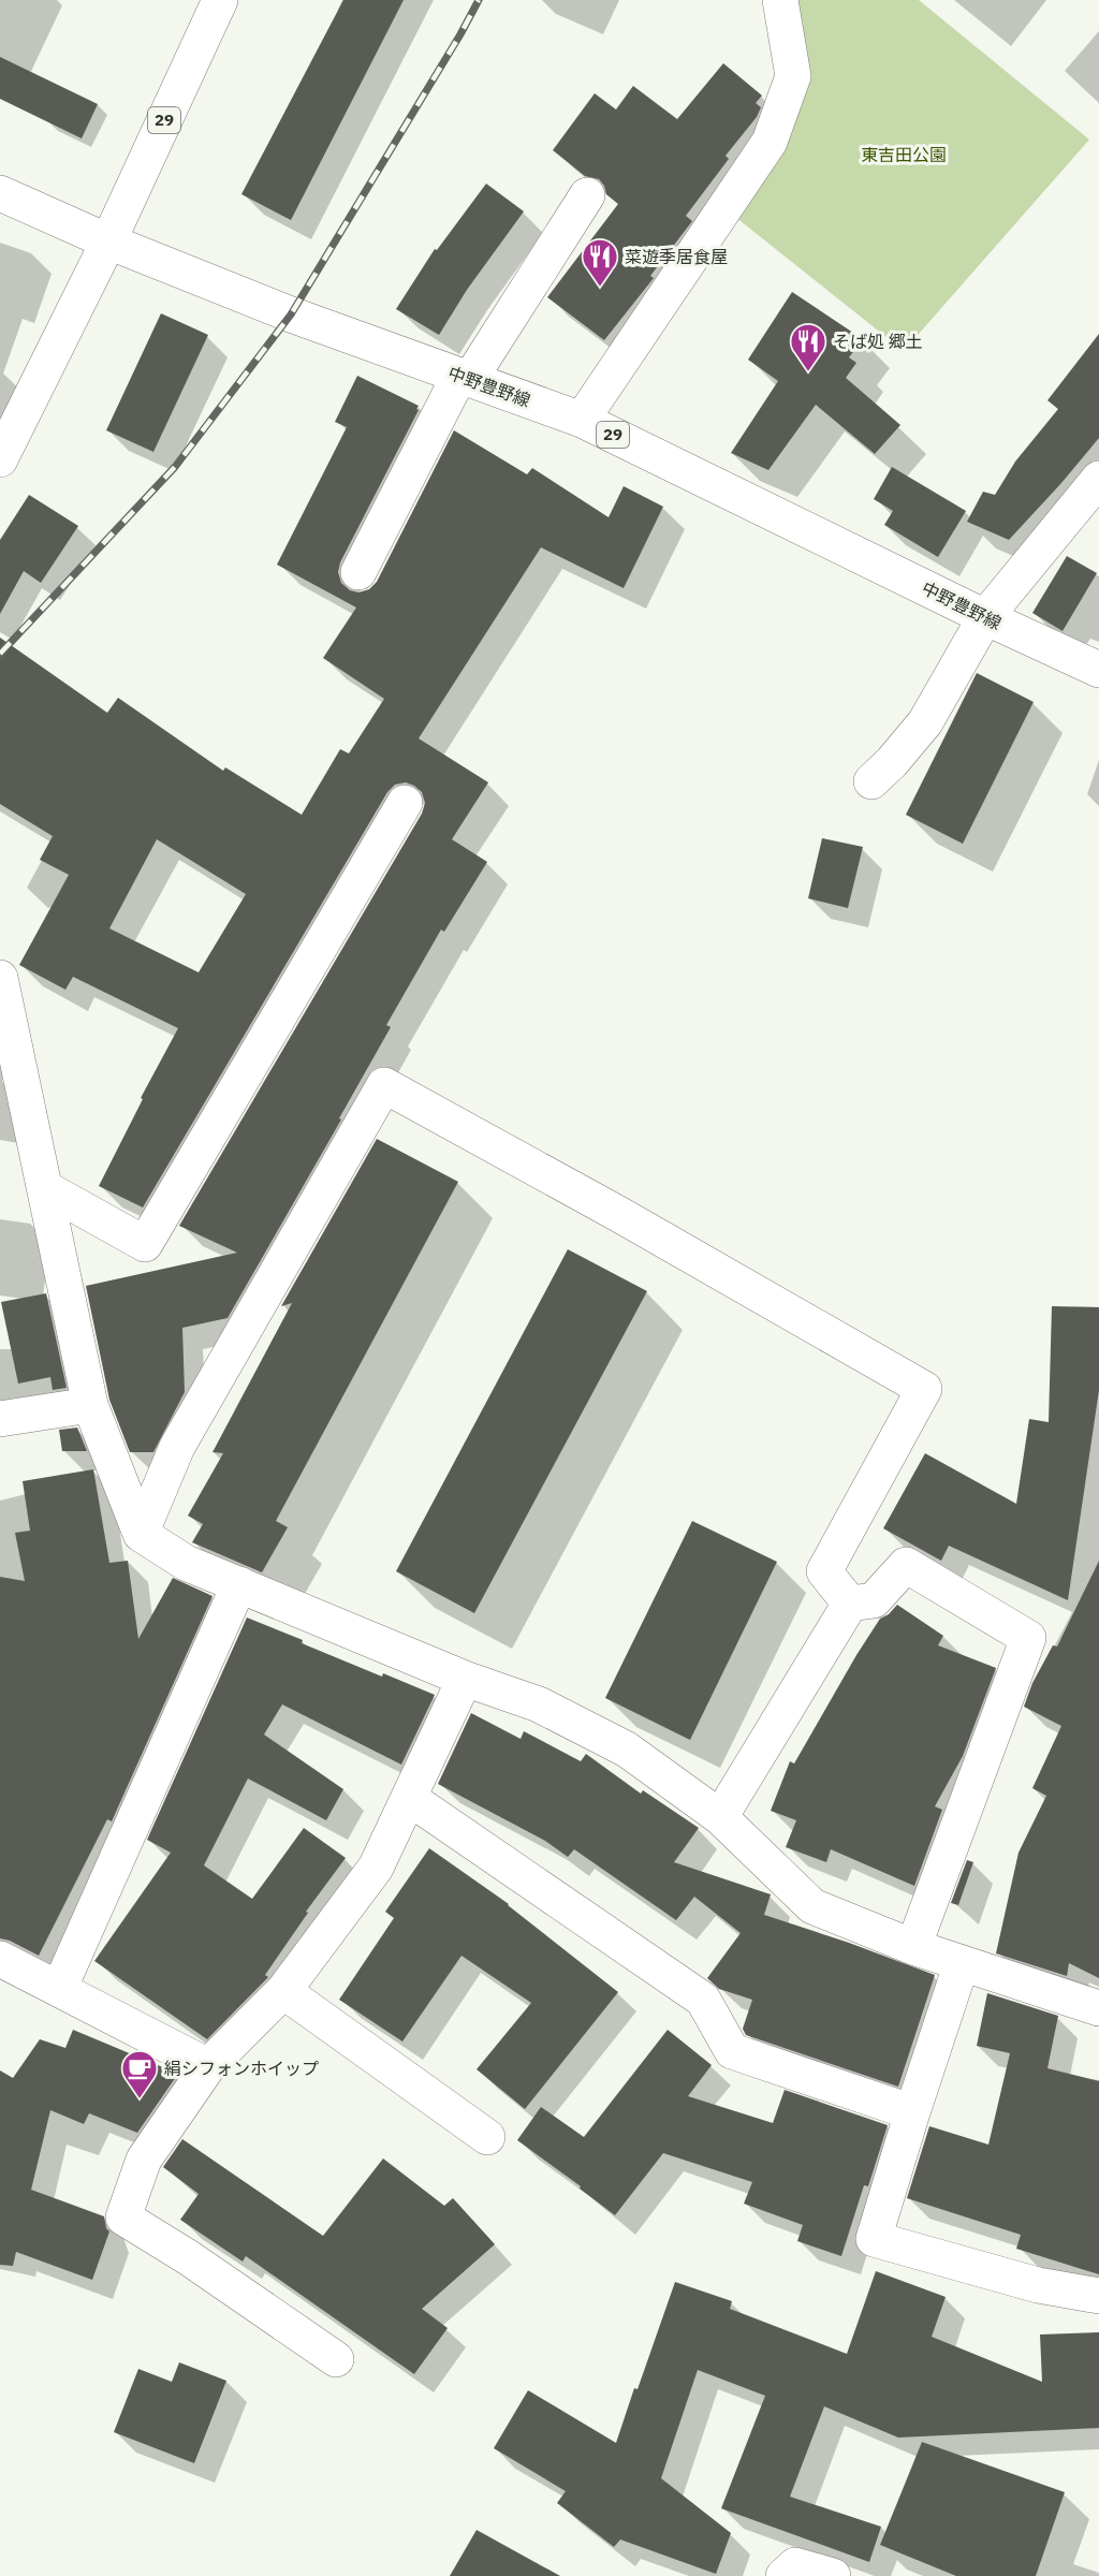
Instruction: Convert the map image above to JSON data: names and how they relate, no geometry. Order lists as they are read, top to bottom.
{
  "streets": {
    "street": ["29", "中野豊野線"]
  },
  "crossings": [
    ["29", "中野豊野線"]
  ],
  "parks": ["東吉田公園"],
  "places": {
    "restaurant": ["菜遊季居食屋", "そば処 郷土"],
    "cafe": ["絹シフォンホイップ"]
  }
}
